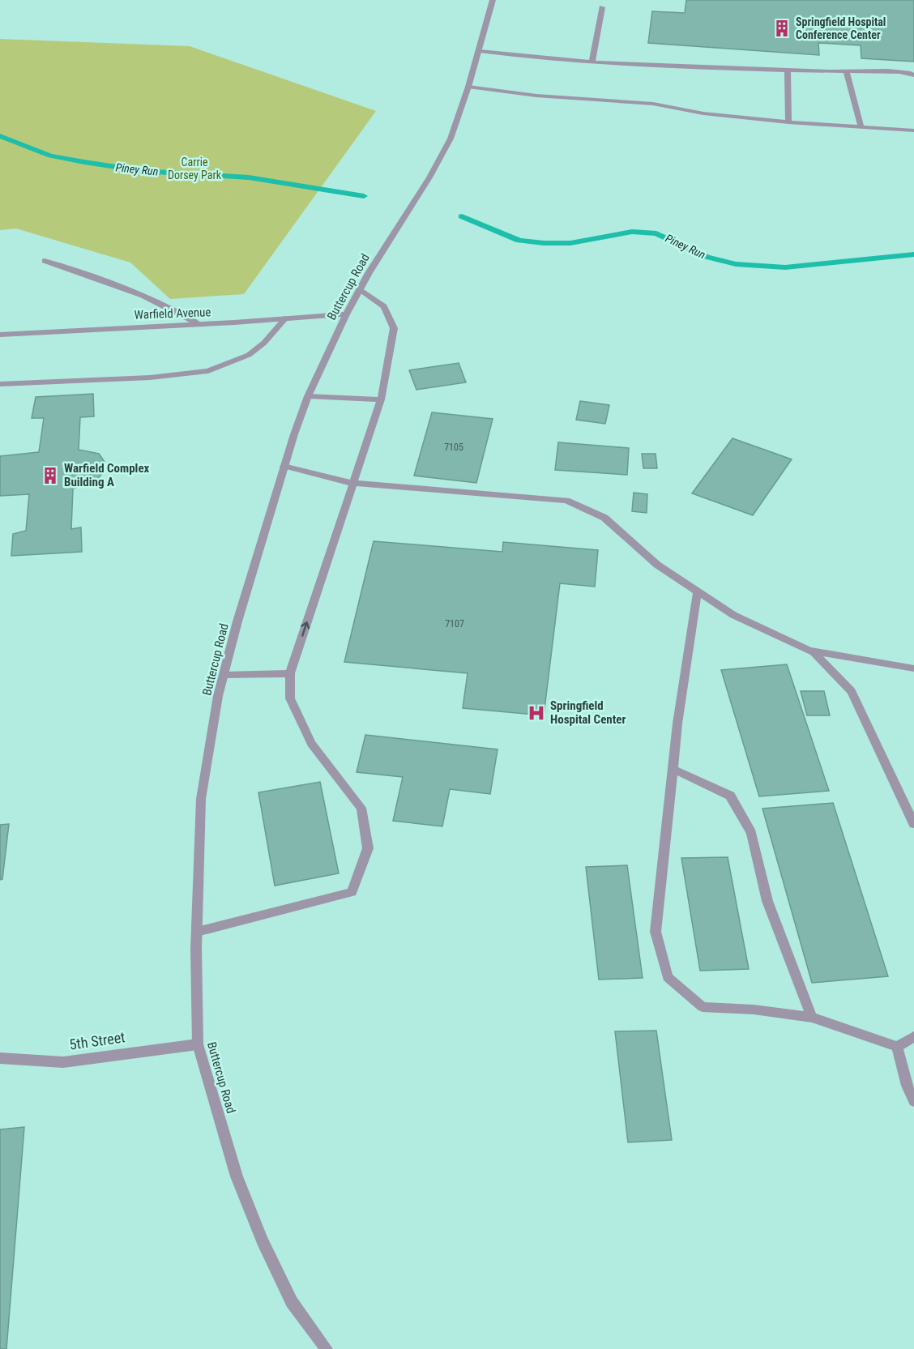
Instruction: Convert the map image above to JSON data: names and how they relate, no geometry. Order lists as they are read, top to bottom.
{
  "streets": {
    "street": ["Buttercup Road", "Warfield Avenue", "5th Street"]
  },
  "crossings": [
    ["Buttercup Road", "Warfield Avenue"],
    ["Buttercup Road", "5th Street"]
  ],
  "water": ["Piney Run"],
  "parks": ["Carrie Dorsey Park"],
  "places": {
    "building": ["Springfield Hospital Conference Center", "Warfield Complex Building A"],
    "hospital": ["Springfield Hospital Center"]
  },
  "house_numbers": ["7105", "7107"]
}
